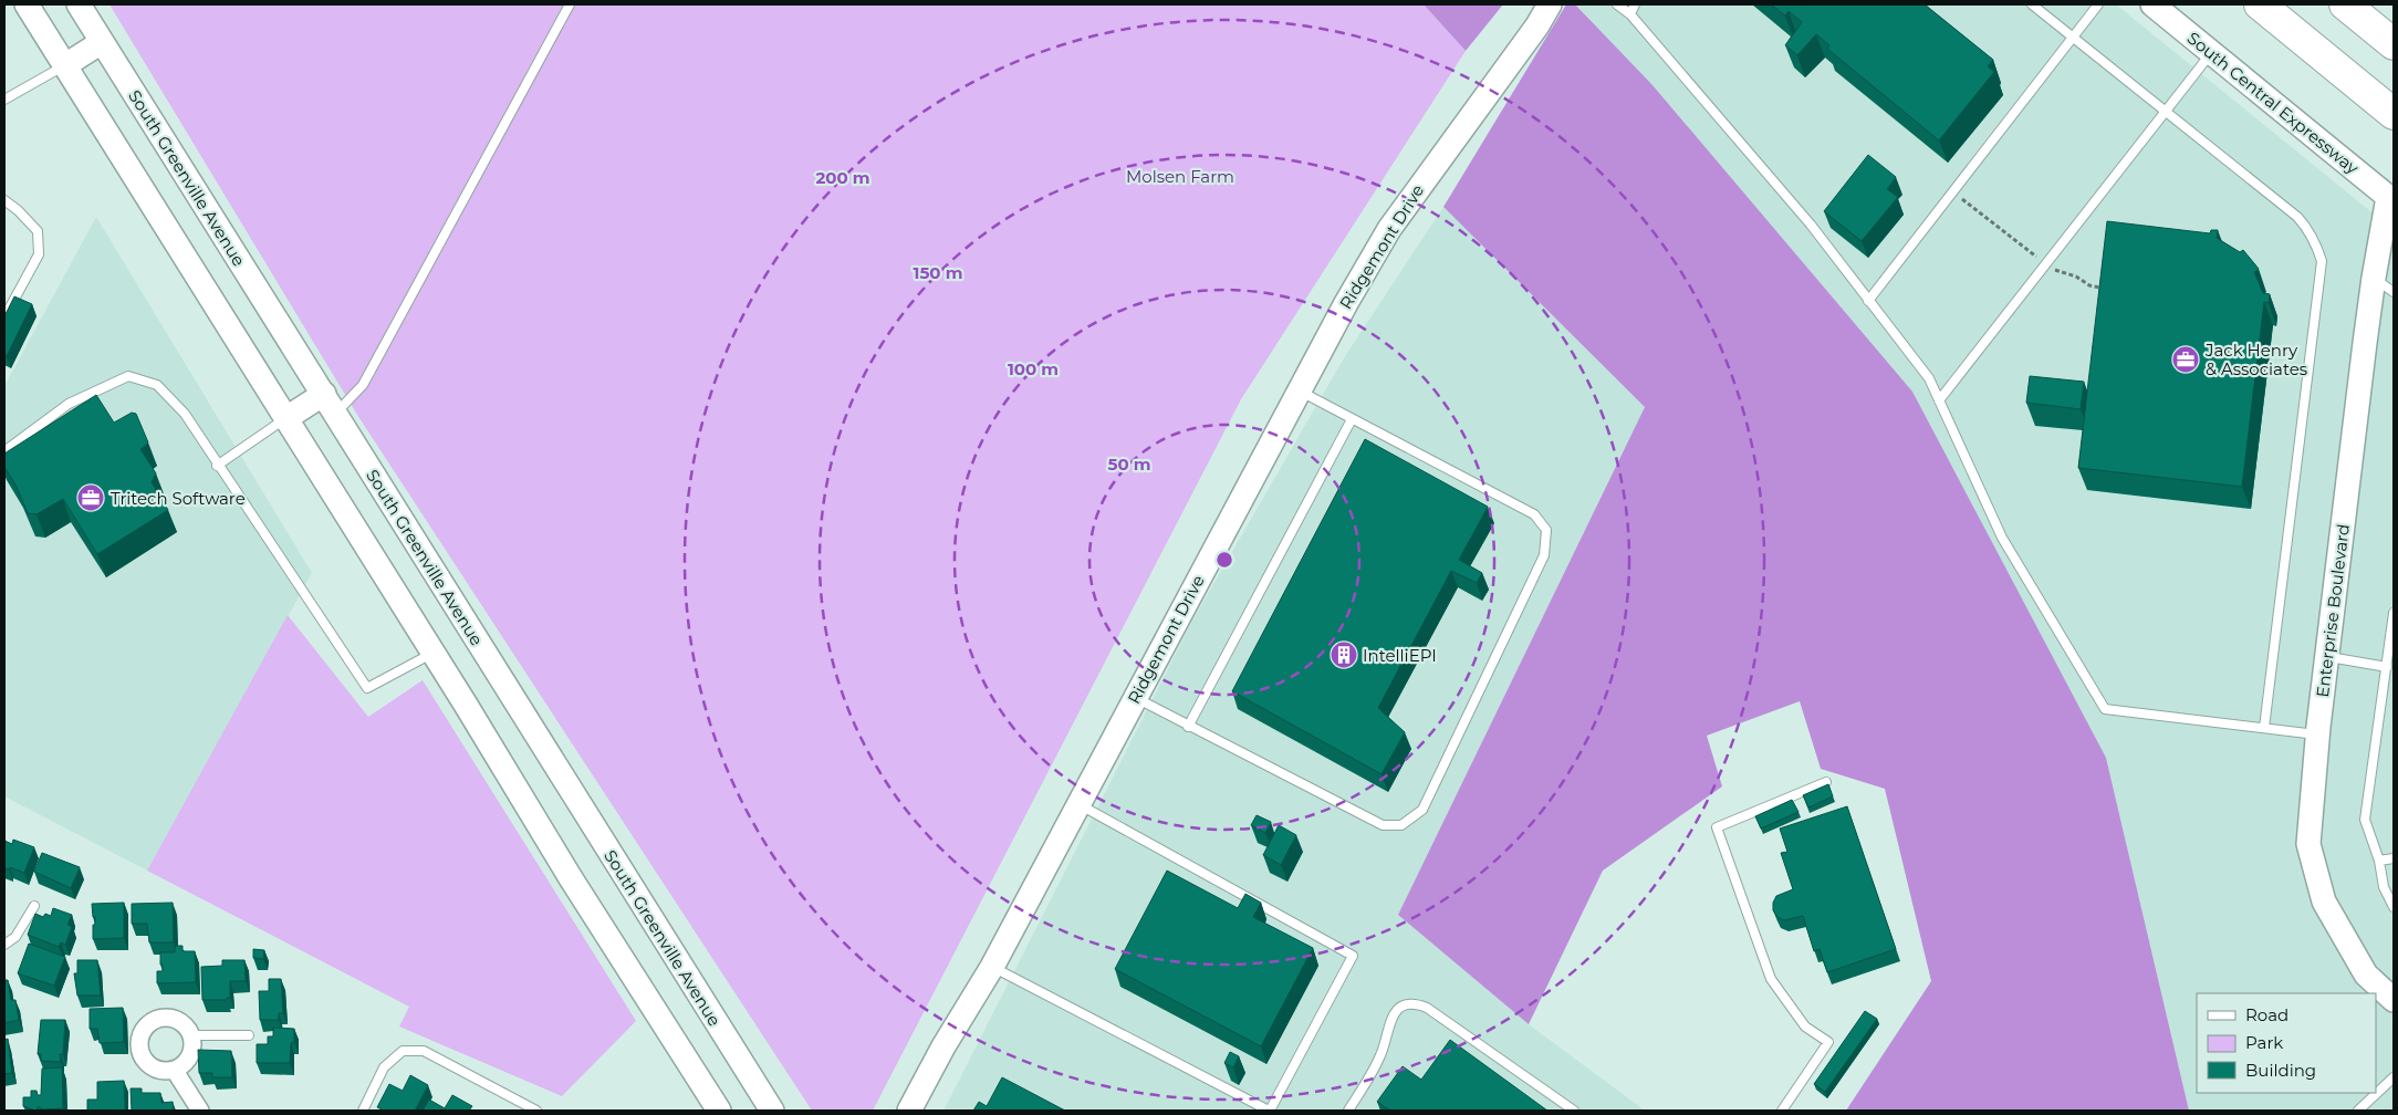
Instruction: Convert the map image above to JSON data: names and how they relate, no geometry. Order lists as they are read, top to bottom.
{
  "streets": {
    "main road": [
      "South Central Expressway",
      "South Greenville Avenue",
      "Ridgemont Drive",
      "Enterprise Boulevard"
    ]
  },
  "crossings": [
    ["South Central Expressway", "Enterprise Boulevard"]
  ],
  "parks": ["Molsen Farm"],
  "places": {
    "office": ["Jack Henry & Associates", "Tritech Software"],
    "building": ["IntelliEPI"]
  },
  "legend": ["Road", "Park", "Building"],
  "rings": [
    "200 m",
    "150 m",
    "100 m",
    "50 m"
  ]
}
